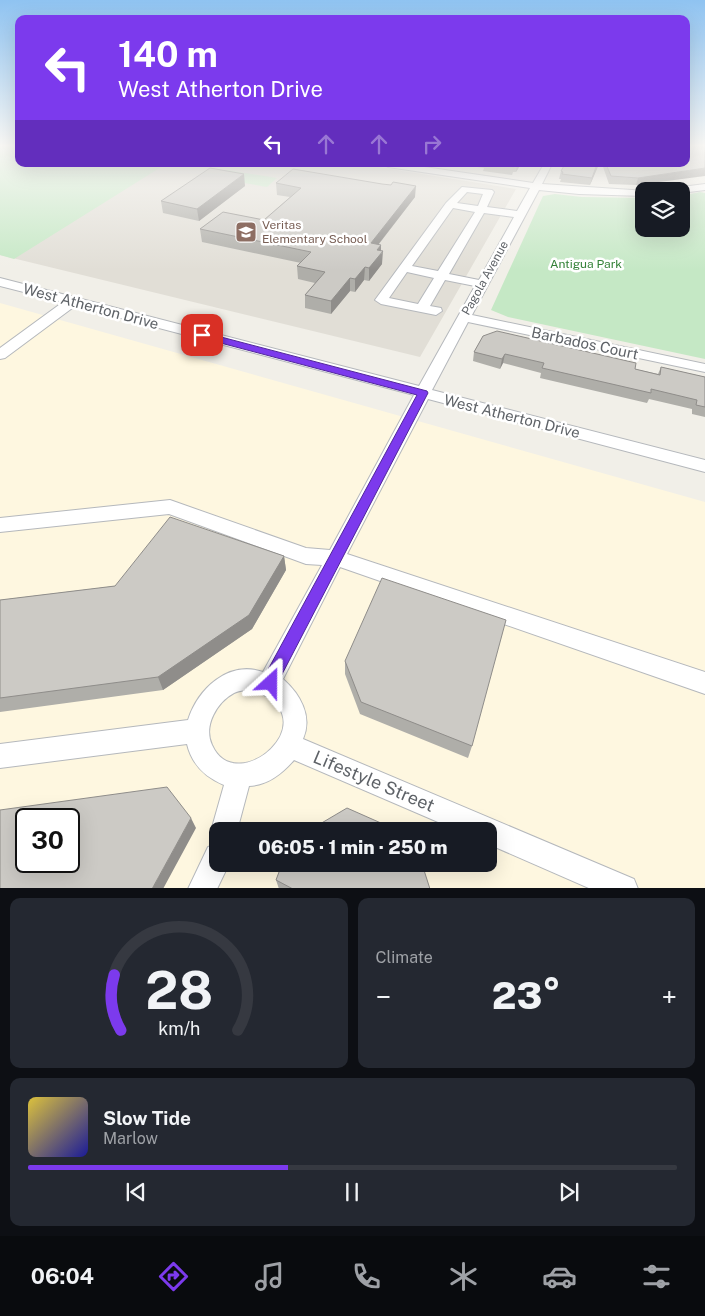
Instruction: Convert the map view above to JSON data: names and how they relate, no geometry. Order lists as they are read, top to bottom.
{
  "streets": {
    "street": [
      "Pagola Avenue",
      "West Atherton Drive",
      "Barbados Court",
      "Lifestyle Street"
    ]
  },
  "crossings": [
    ["Pagola Avenue", "West Atherton Drive"],
    ["Pagola Avenue", "Barbados Court"]
  ],
  "parks": ["Antigua Park"],
  "places": {
    "school or university": ["Veritas Elementary School"]
  },
  "page": {
    "turn": ["140 m", "West Atherton Drive"],
    "limit": "30",
    "trip": "06:05 · 1 min · 250 m",
    "tile": "Climate",
    "heat": ["−", "23°", "+"],
    "song": ["Slow Tide", "Marlow"],
    "tabs": "06:04",
    "gauge": ["28", "km/h"]
  }
}
